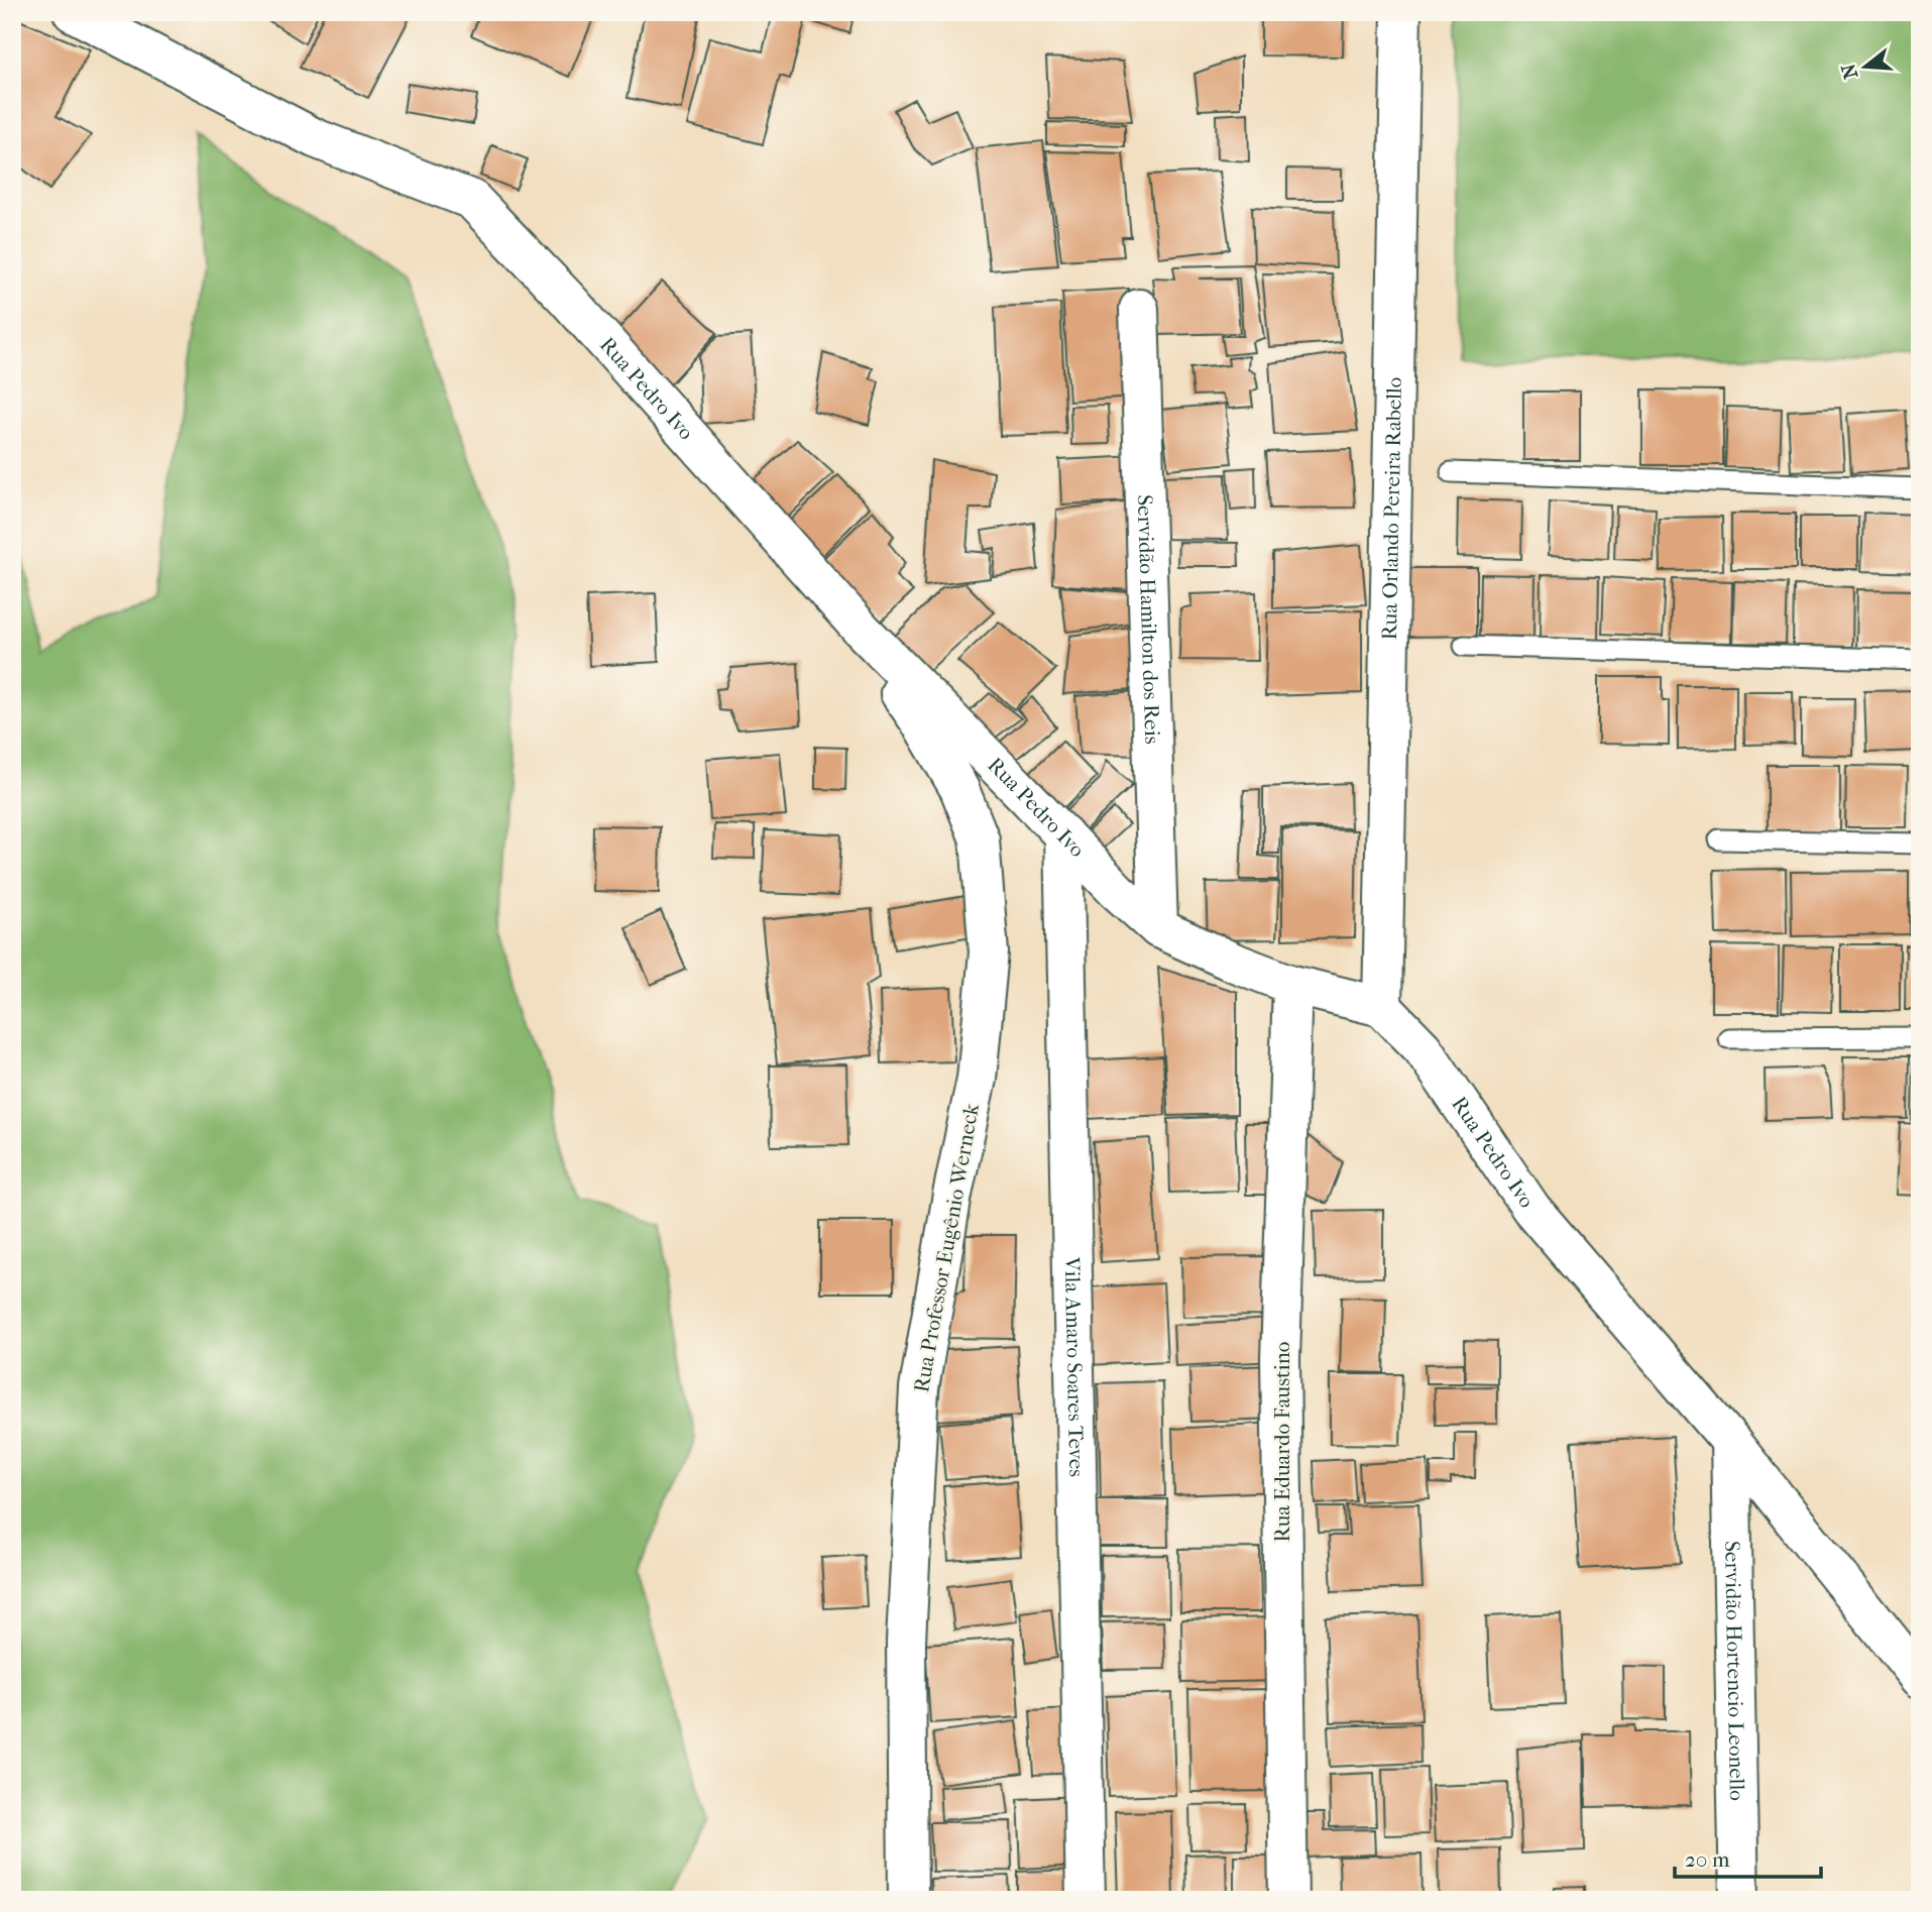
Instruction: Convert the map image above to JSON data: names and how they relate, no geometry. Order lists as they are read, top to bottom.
{
  "streets": {
    "street": [
      "Rua Pedro Ivo",
      "Rua Orlando Pereira Rabello",
      "Servidão Hamilton dos Reis",
      "Rua Professor Eugênio Werneck",
      "Vila Amaro Soares Teves",
      "Rua Eduardo Faustino",
      "Servidão Hortencio Leonello"
    ]
  },
  "crossings": [
    ["Rua Pedro Ivo", "Rua Orlando Pereira Rabello"],
    ["Rua Pedro Ivo", "Servidão Hamilton dos Reis"],
    ["Rua Pedro Ivo", "Rua Professor Eugênio Werneck"],
    ["Rua Pedro Ivo", "Vila Amaro Soares Teves"],
    ["Rua Pedro Ivo", "Rua Eduardo Faustino"],
    ["Rua Pedro Ivo", "Servidão Hortencio Leonello"]
  ],
  "scale_bar": "20 m",
  "north": "left"
}
